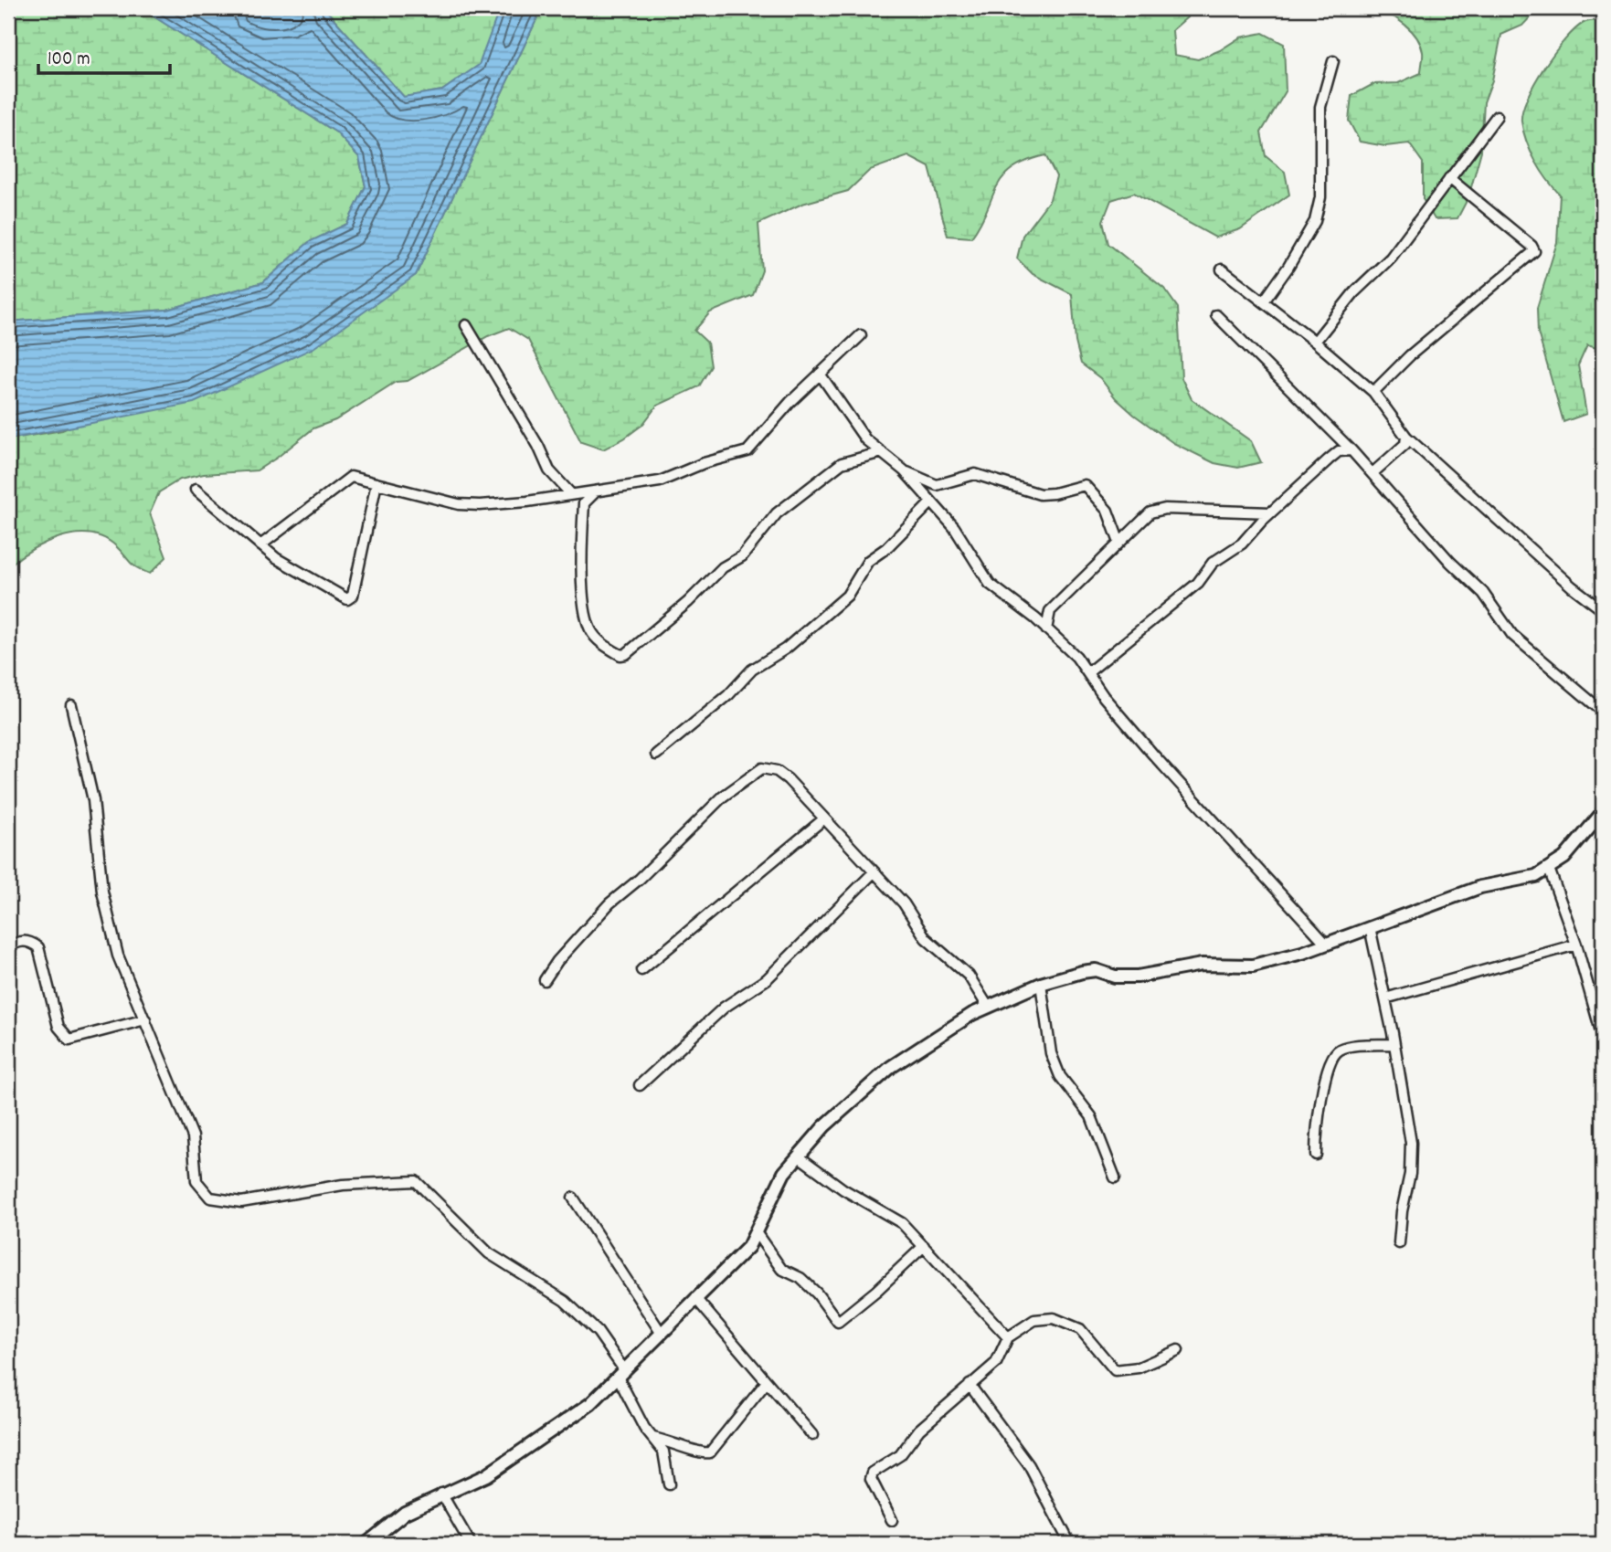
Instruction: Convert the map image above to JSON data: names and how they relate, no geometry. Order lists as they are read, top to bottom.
{
  "scale_bar": "100 m"
}
